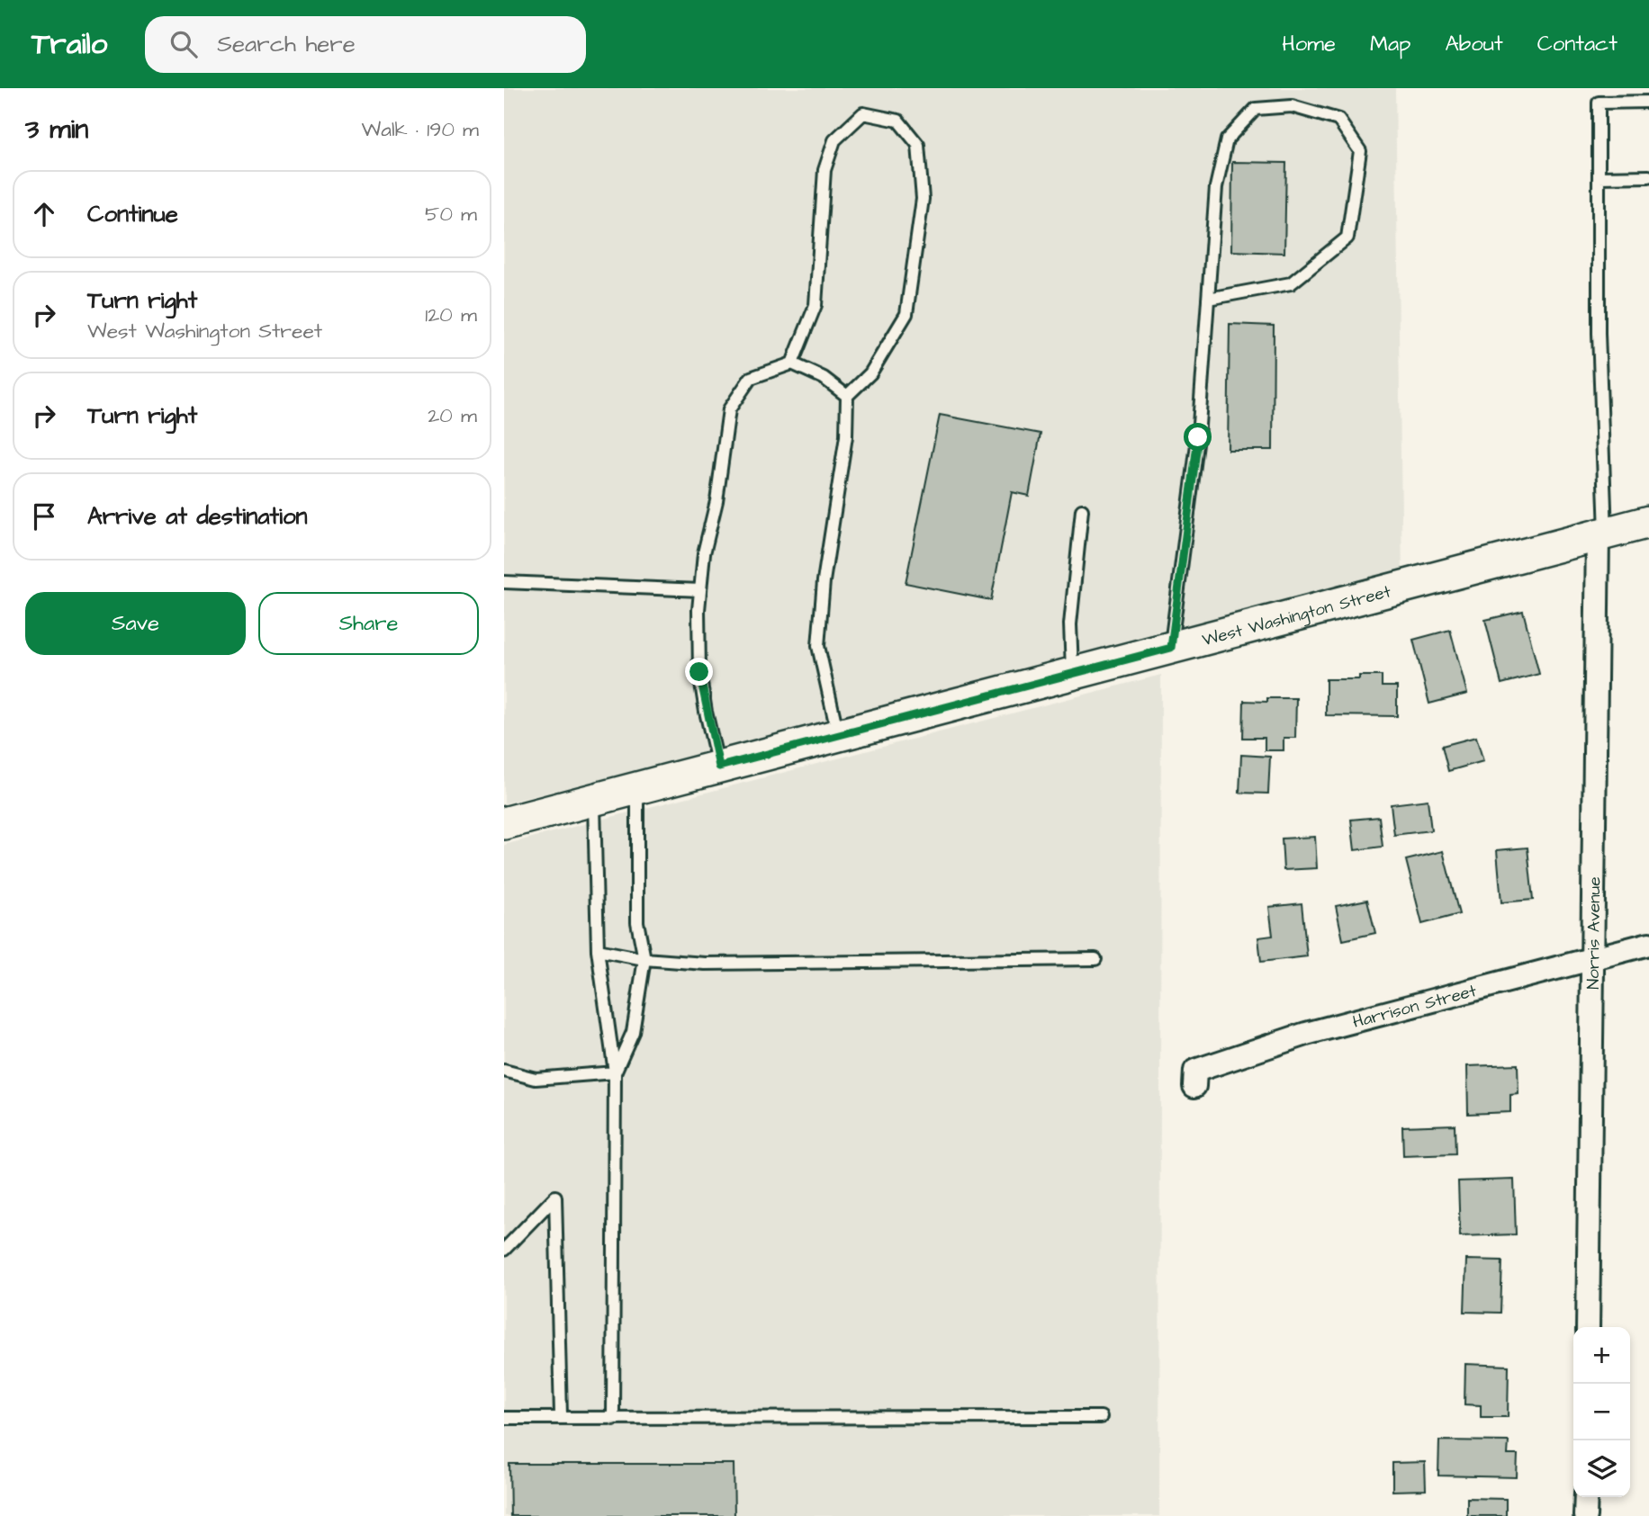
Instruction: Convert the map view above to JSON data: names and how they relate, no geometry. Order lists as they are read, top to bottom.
{
  "streets": {
    "main road": ["West Washington Street"],
    "street": ["Norris Avenue", "Harrison Street"]
  },
  "crossings": [
    ["West Washington Street", "Norris Avenue"],
    ["Norris Avenue", "Harrison Street"]
  ],
  "page": {
    "header": "Trailo",
    "search": "Search here",
    "nav": [
      "Home",
      "Map",
      "About",
      "Contact"
    ],
    "heading": ["3 min", "Walk · 190 m"],
    "list": [
      ["Continue", "50 m"],
      ["Turn right", "West Washington Street", "120 m"],
      ["Turn right", "20 m"],
      "Arrive at destination"
    ],
    "buttons": ["Save", "Share"],
    "map_buttons": ["+", "−"]
  }
}
